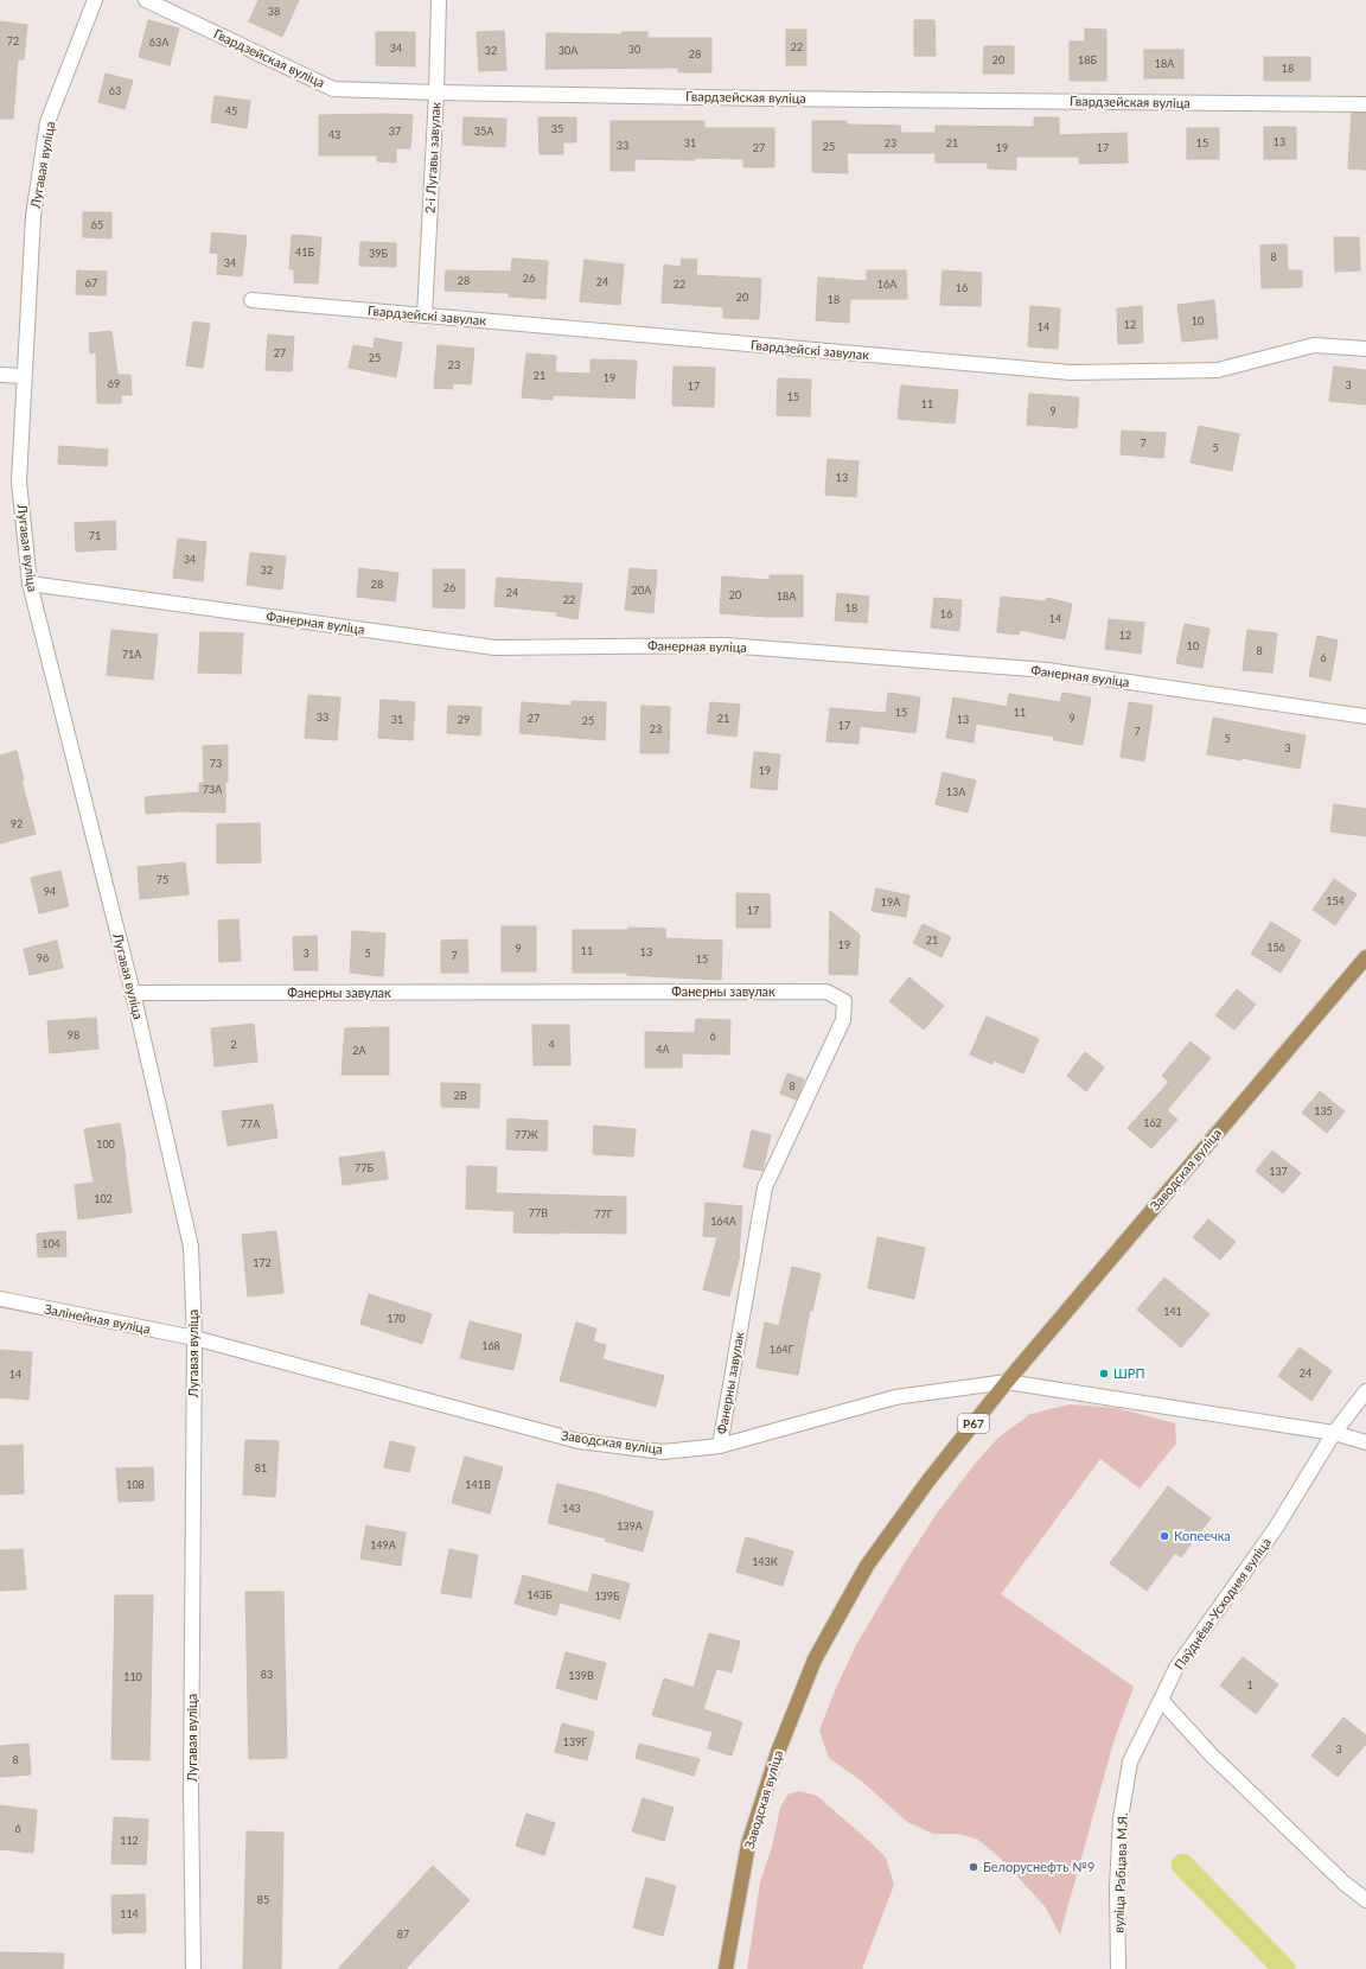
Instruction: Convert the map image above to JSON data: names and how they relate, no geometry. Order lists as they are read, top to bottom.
{
  "streets": {
    "main road": ["Заводская вуліца", "Р67"],
    "street": [
      "Гвардзейская вуліца",
      "2-і Лугавы завулак",
      "Лугавая вуліца",
      "Гвардзейскі завулак",
      "Фанерная вуліца",
      "Фанерны завулак",
      "Залінейная вуліца",
      "Паўднёва-Усходняя вуліца",
      "вуліца Рабцава М.Я."
    ]
  },
  "crossings": [
    ["Гвардзейская вуліца", "2-і Лугавы завулак"],
    ["2-і Лугавы завулак", "Гвардзейскі завулак"],
    ["Лугавая вуліца", "Фанерная вуліца"],
    ["Лугавая вуліца", "Фанерны завулак"],
    ["Лугавая вуліца", "Заводская вуліца"],
    ["Лугавая вуліца", "Залінейная вуліца"],
    ["Фанерны завулак", "Заводская вуліца"],
    ["Заводская вуліца", "Залінейная вуліца"],
    ["Паўднёва-Усходняя вуліца", "вуліца Рабцава М.Я."]
  ],
  "places": ["ШРП", "Копеечка", "Белоруснефть №9"],
  "house_numbers": [
    "38",
    "72",
    "63А",
    "22",
    "34",
    "30",
    "32",
    "30А",
    "28",
    "20",
    "18Б",
    "18А",
    "18",
    "63",
    "45",
    "35",
    "37",
    "35А",
    "43",
    "13",
    "31",
    "23",
    "21",
    "15",
    "33",
    "25",
    "27",
    "19",
    "17",
    "65",
    "41Б",
    "39Б",
    "8",
    "34",
    "26",
    "28",
    "24",
    "67",
    "22",
    "16А",
    "16",
    "20",
    "18",
    "10",
    "12",
    "14",
    "27",
    "25",
    "23",
    "21",
    "19",
    "69",
    "3",
    "17",
    "15",
    "11",
    "9",
    "7",
    "5",
    "13",
    "71",
    "34",
    "32",
    "28",
    "26",
    "20А",
    "24",
    "20",
    "18А",
    "22",
    "18",
    "16",
    "14",
    "12",
    "10",
    "8",
    "71А",
    "6",
    "15",
    "11",
    "33",
    "27",
    "21",
    "9",
    "31",
    "29",
    "13",
    "25",
    "17",
    "23",
    "7",
    "5",
    "3",
    "73",
    "19",
    "73А",
    "13А",
    "92",
    "75",
    "94",
    "154",
    "19А",
    "17",
    "21",
    "19",
    "156",
    "9",
    "11",
    "13",
    "3",
    "5",
    "7",
    "96",
    "15",
    "98",
    "6",
    "2",
    "4",
    "4А",
    "2А",
    "8",
    "2В",
    "135",
    "162",
    "77А",
    "77Ж",
    "100",
    "77Б",
    "137",
    "102",
    "77В",
    "77Г",
    "164А",
    "104",
    "172",
    "141",
    "170",
    "168",
    "164Г",
    "24",
    "14",
    "81",
    "108",
    "141В",
    "143",
    "139А",
    "149А",
    "143К",
    "143Б",
    "139Б",
    "83",
    "139В",
    "110",
    "1",
    "139Г",
    "3",
    "8",
    "6",
    "112",
    "85",
    "114",
    "87"
  ]
}
